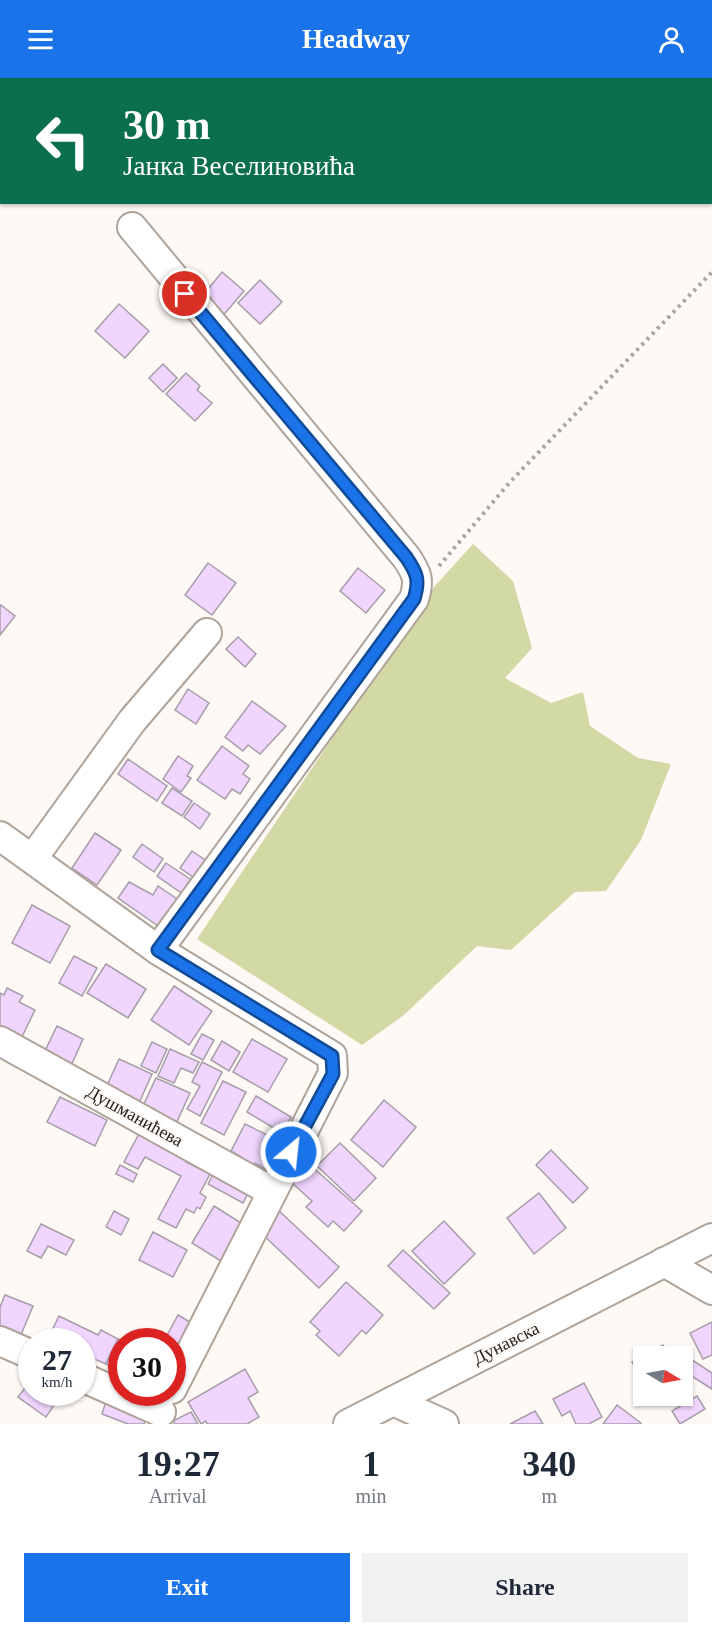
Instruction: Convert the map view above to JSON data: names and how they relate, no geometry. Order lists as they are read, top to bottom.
{
  "streets": {
    "street": ["Душманићева", "Дунавска"]
  },
  "north": "right",
  "page": {
    "header": "Headway",
    "turn": ["30 m", "Јанка Веселиновића"],
    "speed": "27 km/h",
    "limit": "30",
    "eta": [
      "19:27",
      "Arrival",
      "1",
      "min",
      "340",
      "m"
    ],
    "buttons": ["Exit", "Share"]
  }
}
